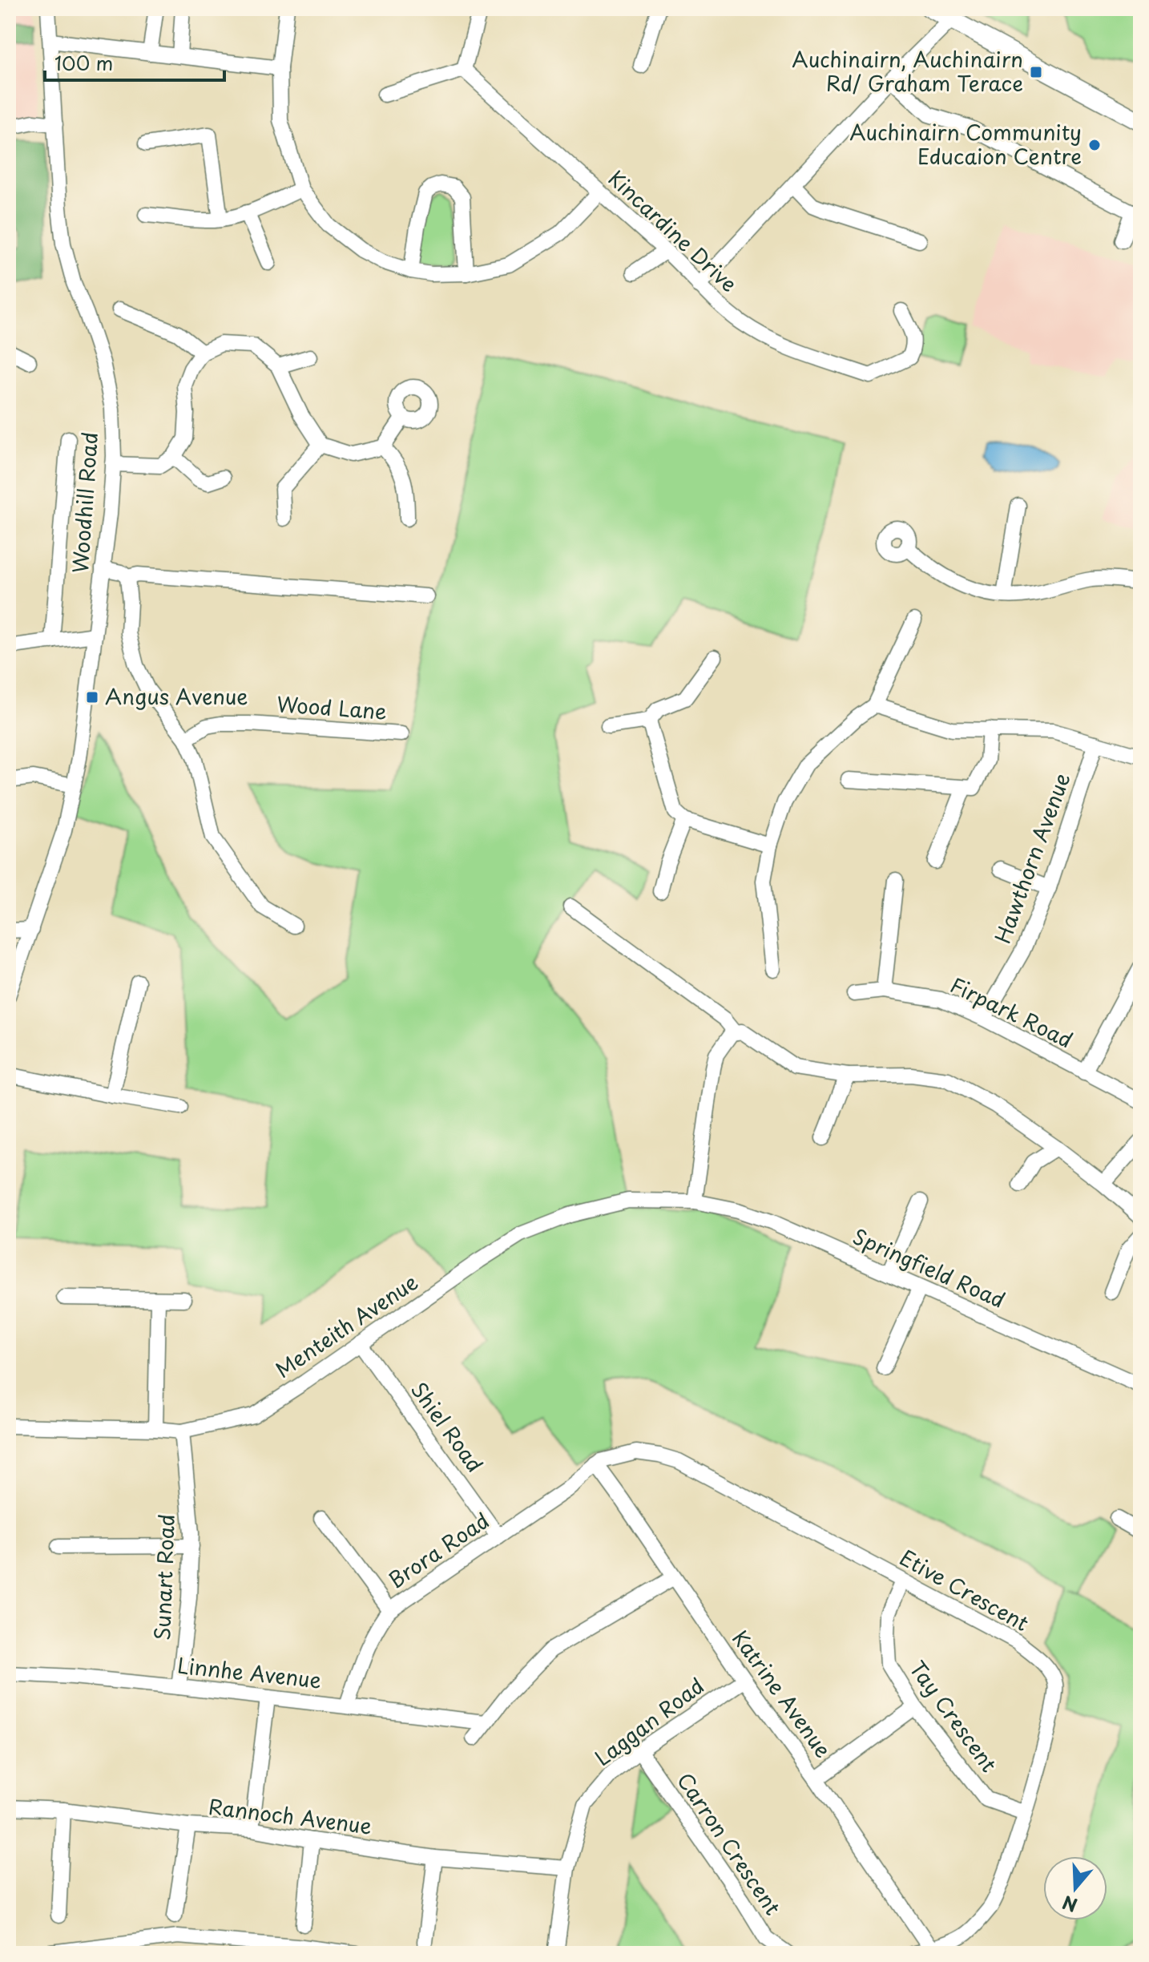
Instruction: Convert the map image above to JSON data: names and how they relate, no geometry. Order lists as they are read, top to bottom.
{
  "streets": {
    "street": [
      "Kincardine Drive",
      "Woodhill Road",
      "Wood Lane",
      "Hawthorn Avenue",
      "Firpark Road",
      "Springfield Road",
      "Menteith Avenue",
      "Shiel Road",
      "Brora Road",
      "Sunart Road",
      "Etive Crescent",
      "Linnhe Avenue",
      "Katrine Avenue",
      "Tay Crescent",
      "Laggan Road",
      "Rannoch Avenue",
      "Carron Crescent"
    ]
  },
  "crossings": [
    ["Hawthorn Avenue", "Firpark Road"],
    ["Springfield Road", "Menteith Avenue"],
    ["Menteith Avenue", "Shiel Road"],
    ["Menteith Avenue", "Sunart Road"],
    ["Shiel Road", "Brora Road"],
    ["Brora Road", "Etive Crescent"],
    ["Brora Road", "Linnhe Avenue"],
    ["Brora Road", "Katrine Avenue"],
    ["Sunart Road", "Linnhe Avenue"],
    ["Etive Crescent", "Katrine Avenue"],
    ["Etive Crescent", "Tay Crescent"],
    ["Katrine Avenue", "Laggan Road"],
    ["Laggan Road", "Rannoch Avenue"],
    ["Laggan Road", "Carron Crescent"]
  ],
  "places": {
    "transit": ["Auchinairn, Auchinairn Rd/ Graham Terace", "Angus Avenue"],
    "other": ["Auchinairn Community Educaion Centre"]
  },
  "scale_bar": "100 m",
  "north": "bottom"
}
